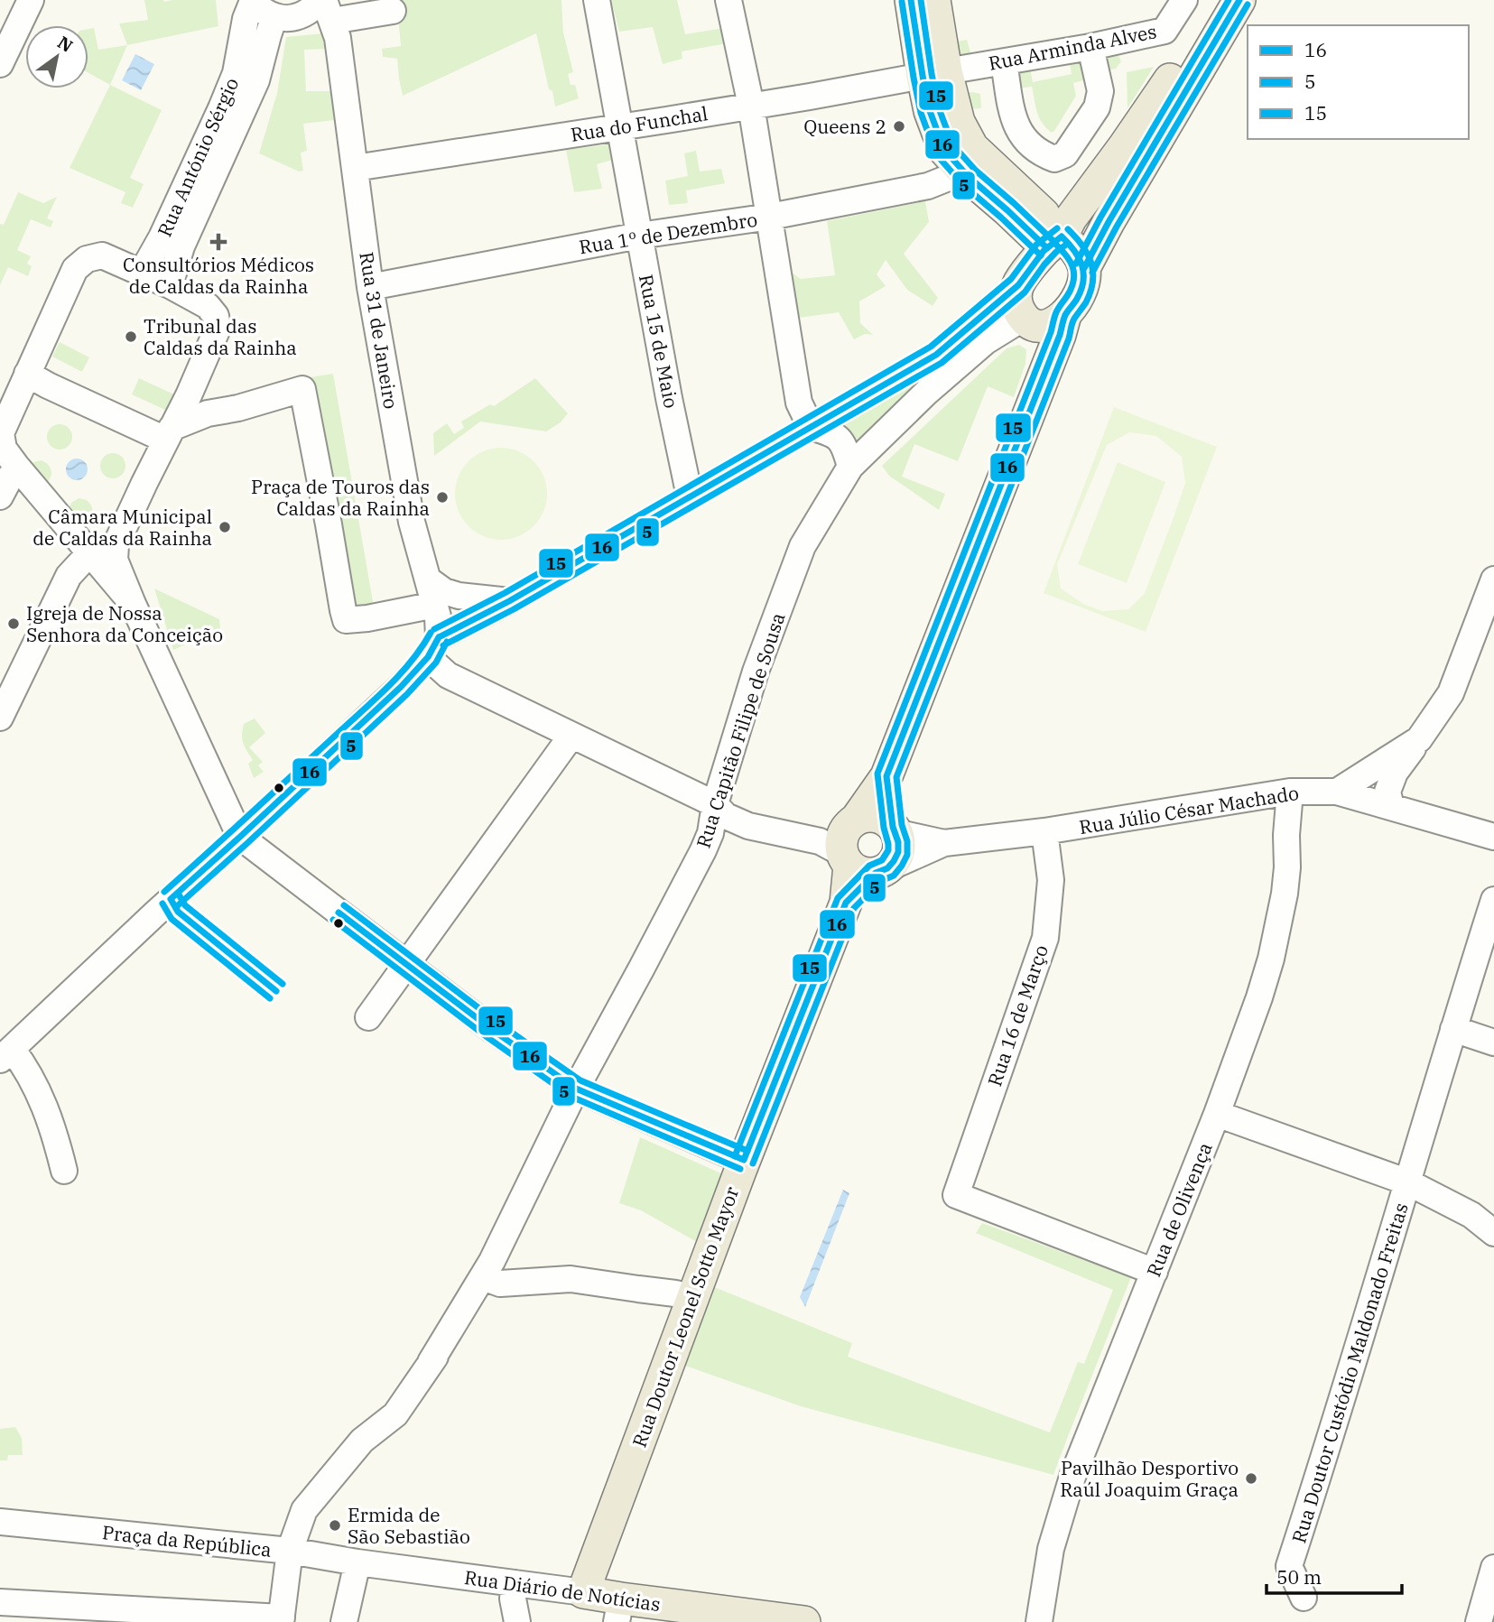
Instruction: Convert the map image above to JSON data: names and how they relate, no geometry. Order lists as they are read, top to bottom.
{
  "streets": {
    "main road": ["Rua Doutor Leonel Sotto Mayor", "Rua Diário de Notícias"],
    "street": [
      "Rua Arminda Alves",
      "Rua do Funchal",
      "Rua António Sérgio",
      "Rua 1º de Dezembro",
      "Rua 31 de Janeiro",
      "Rua 15 de Maio",
      "Rua Capitão Filipe de Sousa",
      "Rua Júlio César Machado",
      "Rua 16 de Março",
      "Rua de Olivença",
      "Rua Doutor Custódio Maldonado Freitas",
      "Praça da República"
    ]
  },
  "crossings": [
    ["Rua Arminda Alves", "Rua do Funchal"],
    ["Rua do Funchal", "Rua 31 de Janeiro"],
    ["Rua do Funchal", "Rua 15 de Maio"],
    ["Rua 1º de Dezembro", "Rua 31 de Janeiro"],
    ["Rua 1º de Dezembro", "Rua 15 de Maio"],
    ["Rua Capitão Filipe de Sousa", "Rua Doutor Leonel Sotto Mayor"],
    ["Rua Capitão Filipe de Sousa", "Praça da República"],
    ["Rua Capitão Filipe de Sousa", "Rua Diário de Notícias"],
    ["Rua Júlio César Machado", "Rua 16 de Março"],
    ["Rua Júlio César Machado", "Rua de Olivença"],
    ["Rua 16 de Março", "Rua de Olivença"],
    ["Rua Doutor Leonel Sotto Mayor", "Rua Diário de Notícias"],
    ["Praça da República", "Rua Diário de Notícias"]
  ],
  "places": {
    "other": [
      "Queens 2",
      "Tribunal das Caldas da Rainha",
      "Praça de Touros das Caldas da Rainha",
      "Câmara Municipal de Caldas da Rainha",
      "Igreja de Nossa Senhora da Conceição",
      "Pavilhão Desportivo Raúl Joaquim Graça",
      "Ermida de São Sebastião"
    ],
    "health": ["Consultórios Médicos de Caldas da Rainha"]
  },
  "lines": ["transit line 16", "transit line 15", "transit line 5"],
  "legend": ["16", "5", "15"],
  "scale_bar": "50 m",
  "north": "top right"
}
